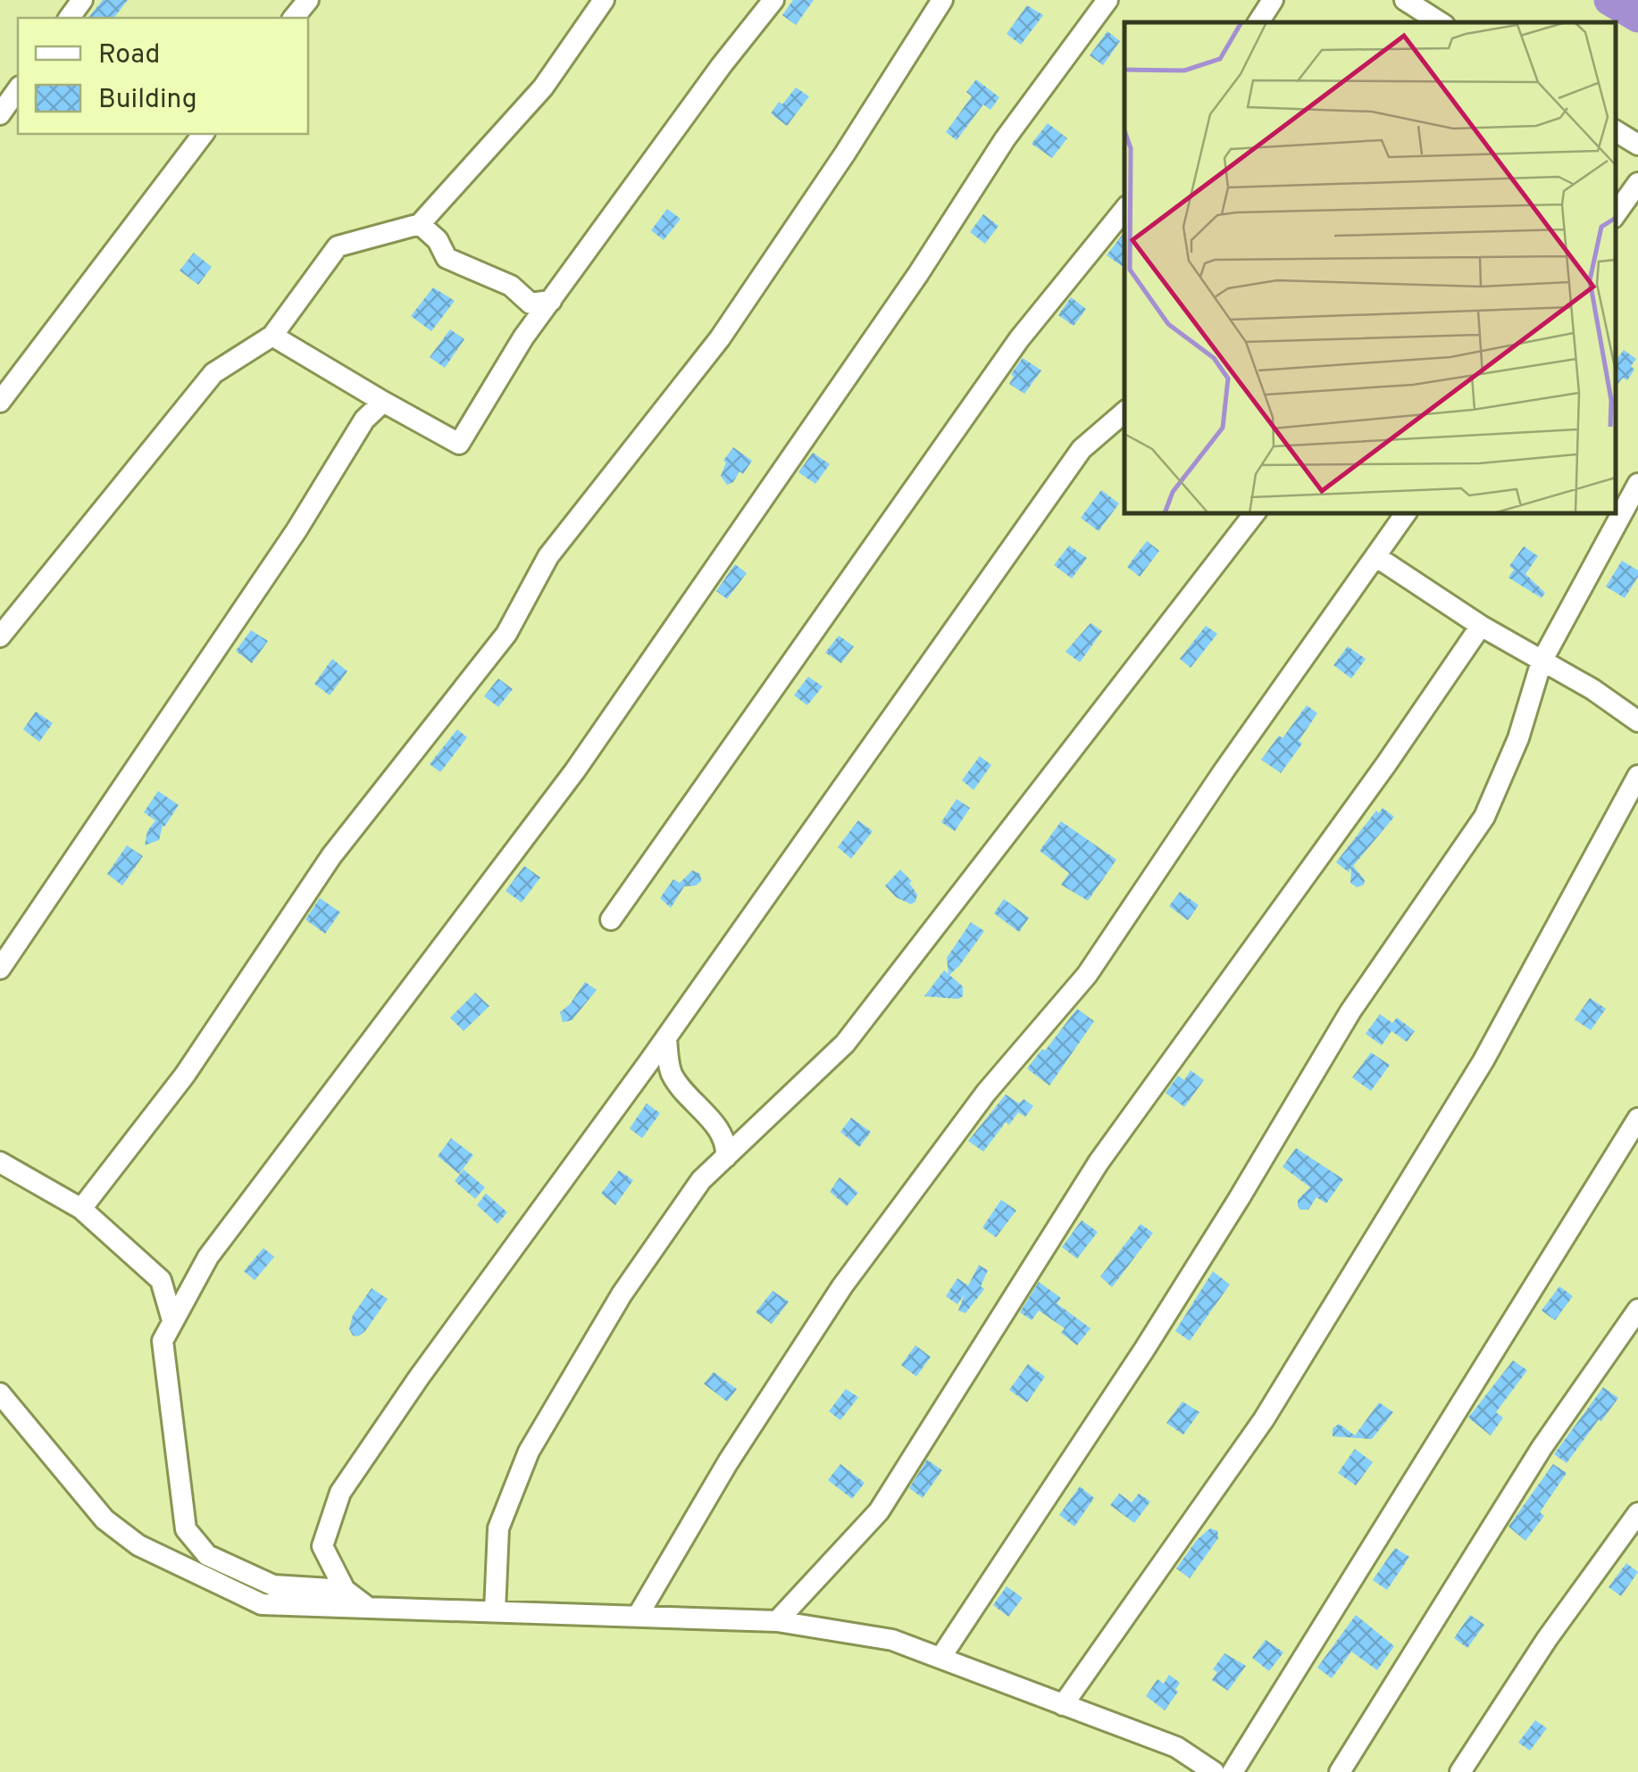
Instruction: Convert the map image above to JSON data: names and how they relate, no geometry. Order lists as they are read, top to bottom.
{
  "legend": ["Road", "Building"]
}
